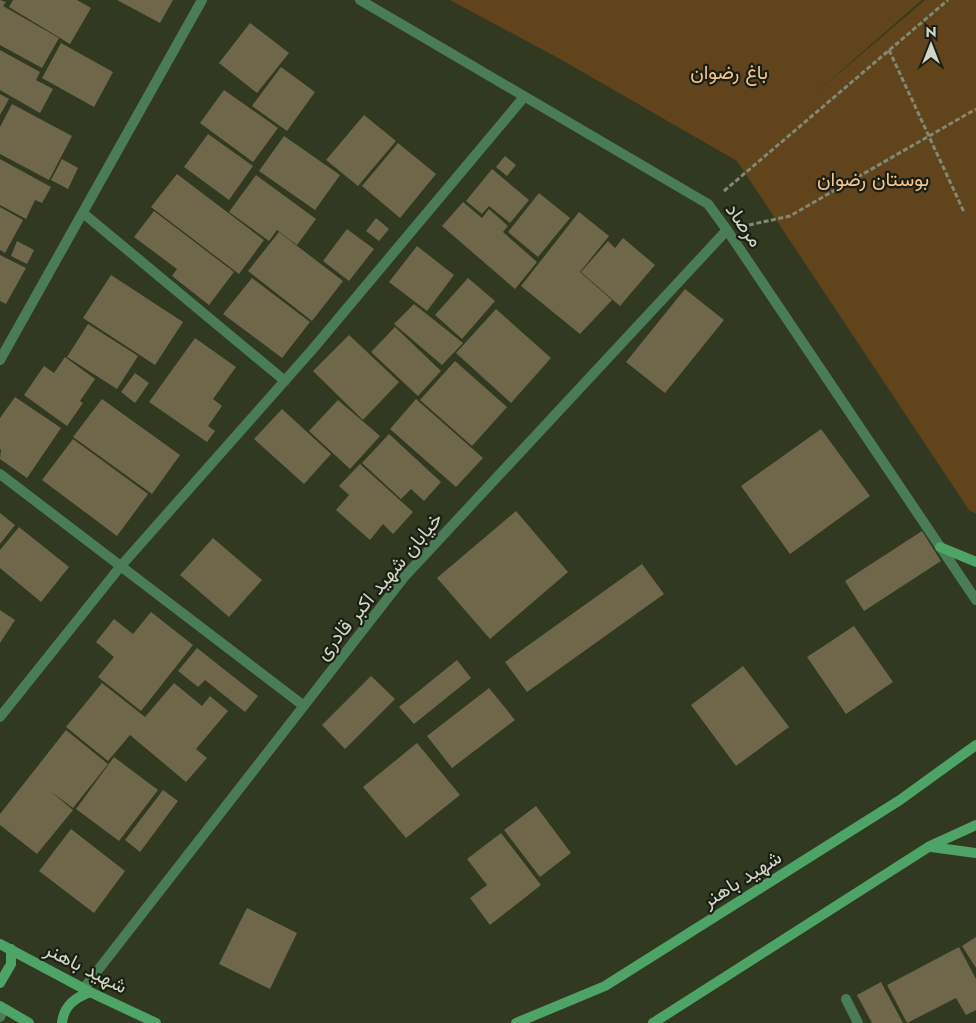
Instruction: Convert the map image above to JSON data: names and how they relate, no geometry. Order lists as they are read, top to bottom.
{
  "streets": {
    "main road": ["شهید باهنر"],
    "street": ["مرصاد", "خیابان شهید اکبر قادری"]
  },
  "crossings": [
    ["مرصاد", "خیابان شهید اکبر قادری"],
    ["خیابان شهید اکبر قادری", "شهید باهنر"]
  ],
  "parks": ["باغ رضوان", "بوستان رضوان"],
  "north": "top"
}
